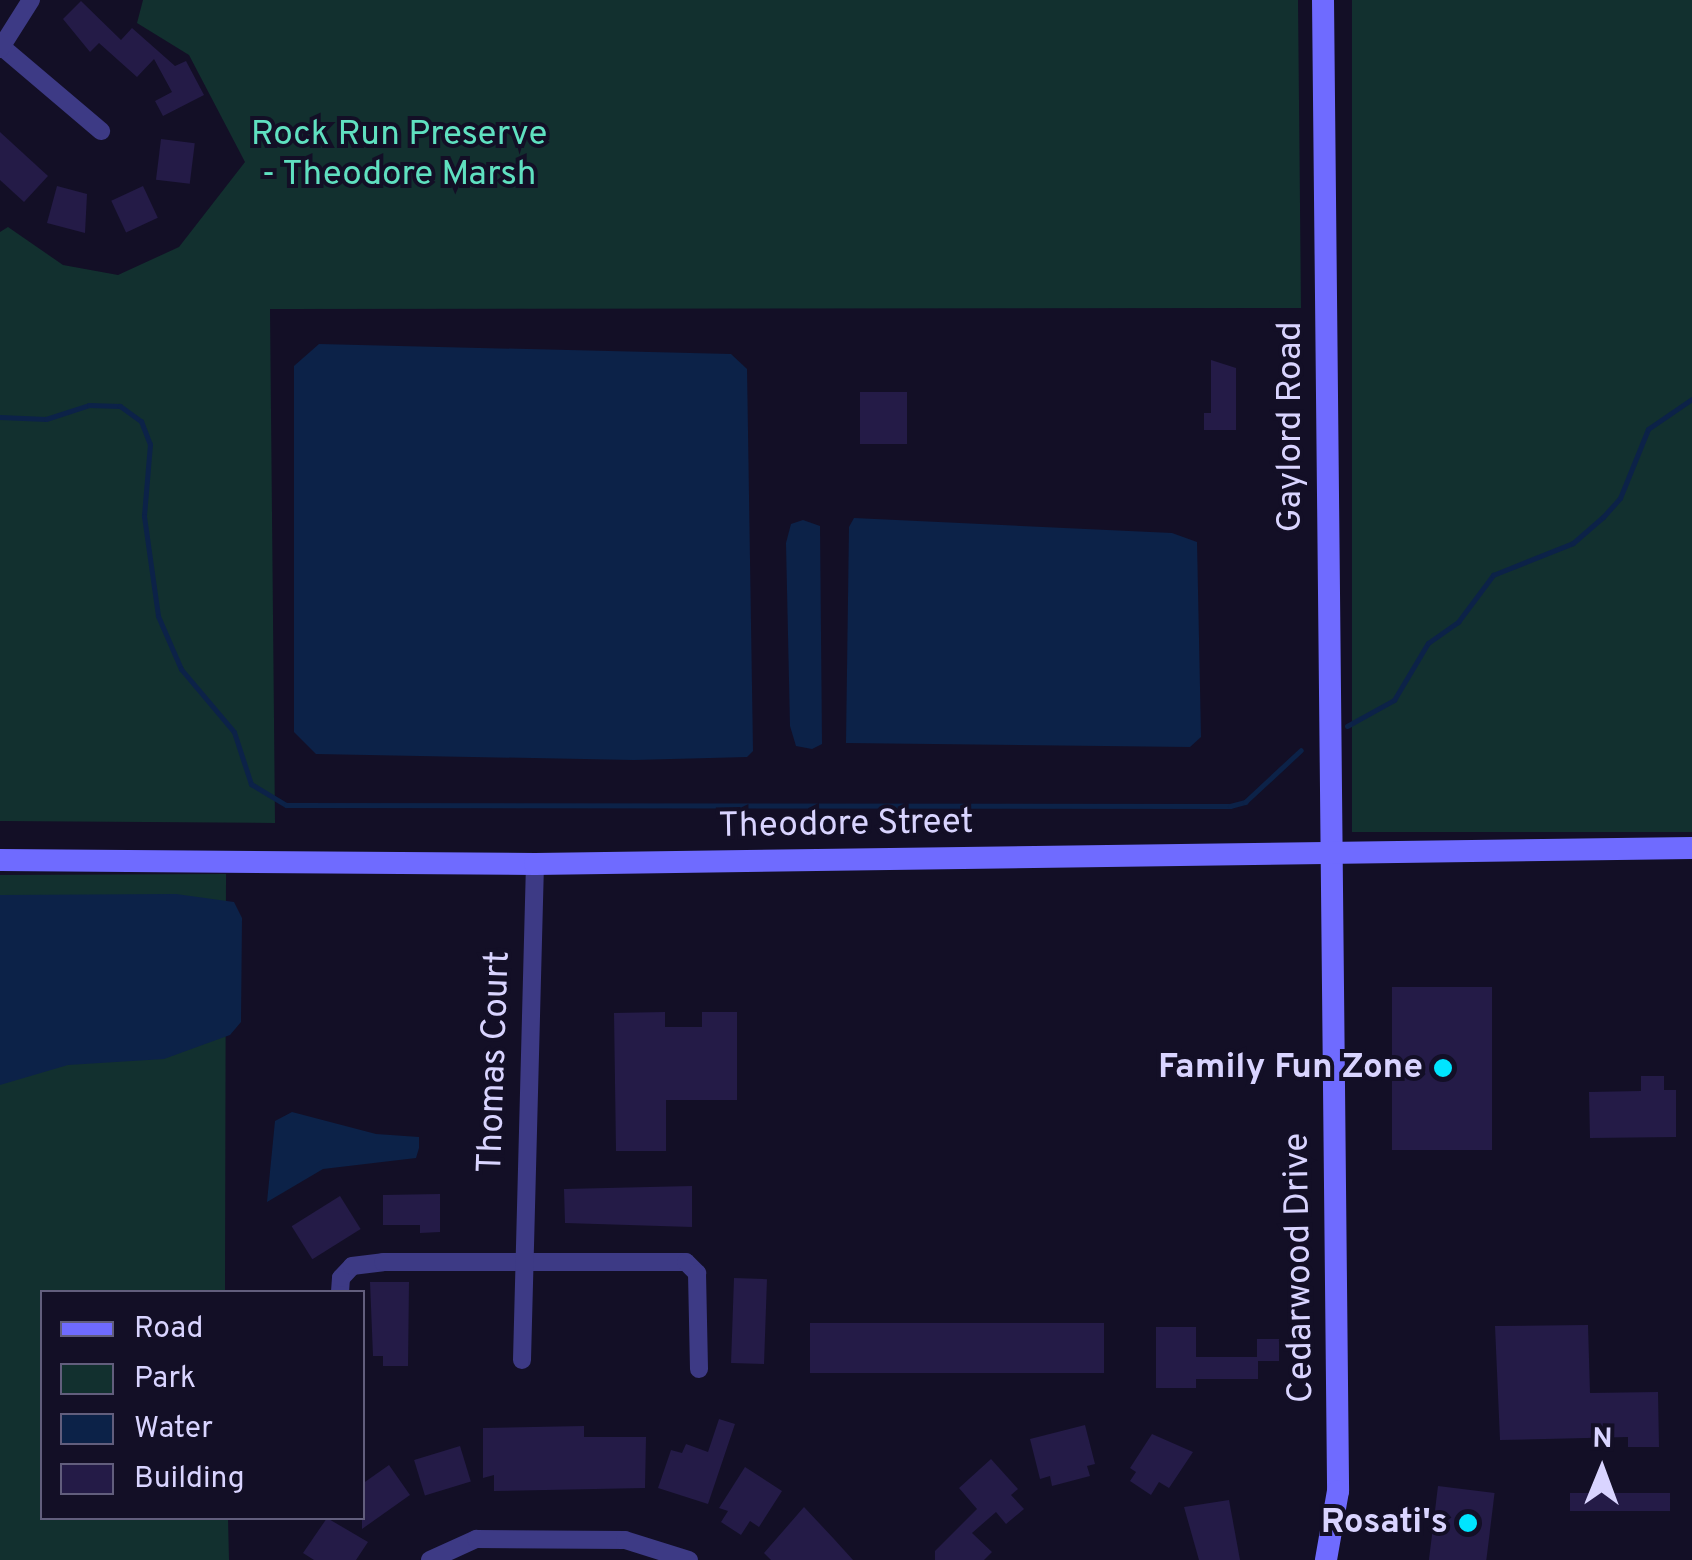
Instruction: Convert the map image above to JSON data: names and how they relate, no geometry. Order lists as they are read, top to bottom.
{
  "streets": {
    "street": [
      "Gaylord Road",
      "Theodore Street",
      "Thomas Court",
      "Cedarwood Drive"
    ]
  },
  "crossings": [
    ["Gaylord Road", "Theodore Street"],
    ["Gaylord Road", "Cedarwood Drive"],
    ["Theodore Street", "Thomas Court"],
    ["Theodore Street", "Cedarwood Drive"]
  ],
  "parks": ["Rock Run Preserve - Theodore Marsh"],
  "places": ["Family Fun Zone", "Rosati's"],
  "legend": [
    "Road",
    "Park",
    "Water",
    "Building"
  ],
  "north": "top"
}
